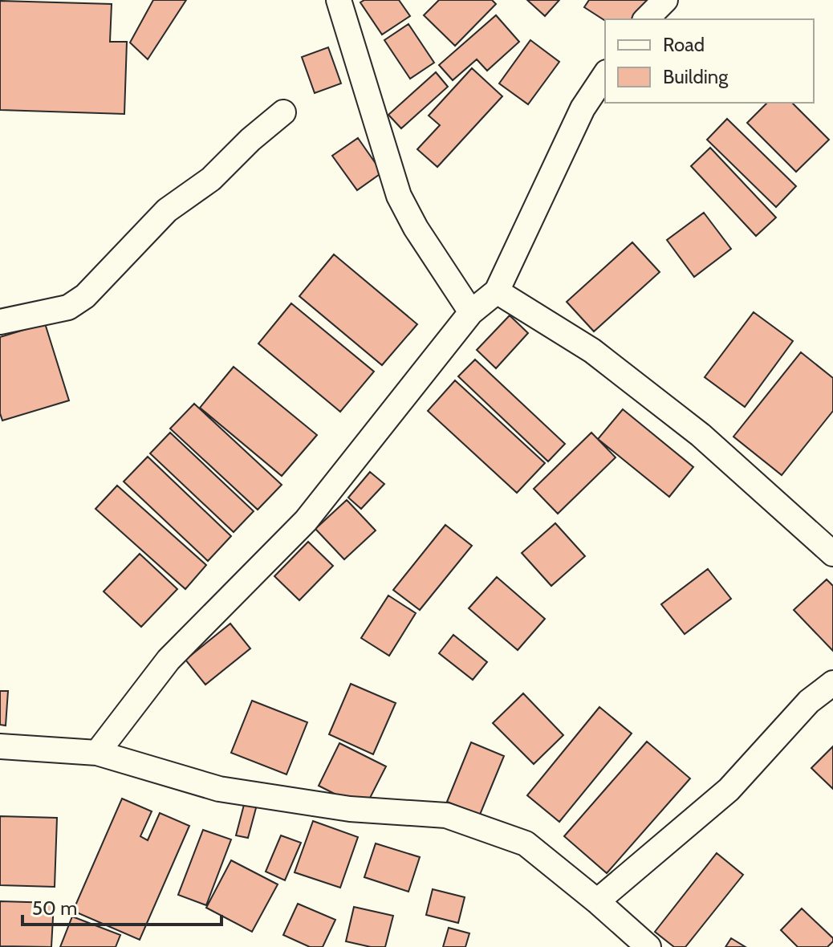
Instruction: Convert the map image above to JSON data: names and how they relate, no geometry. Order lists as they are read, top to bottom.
{
  "legend": ["Road", "Building"],
  "scale_bar": "50 m"
}
